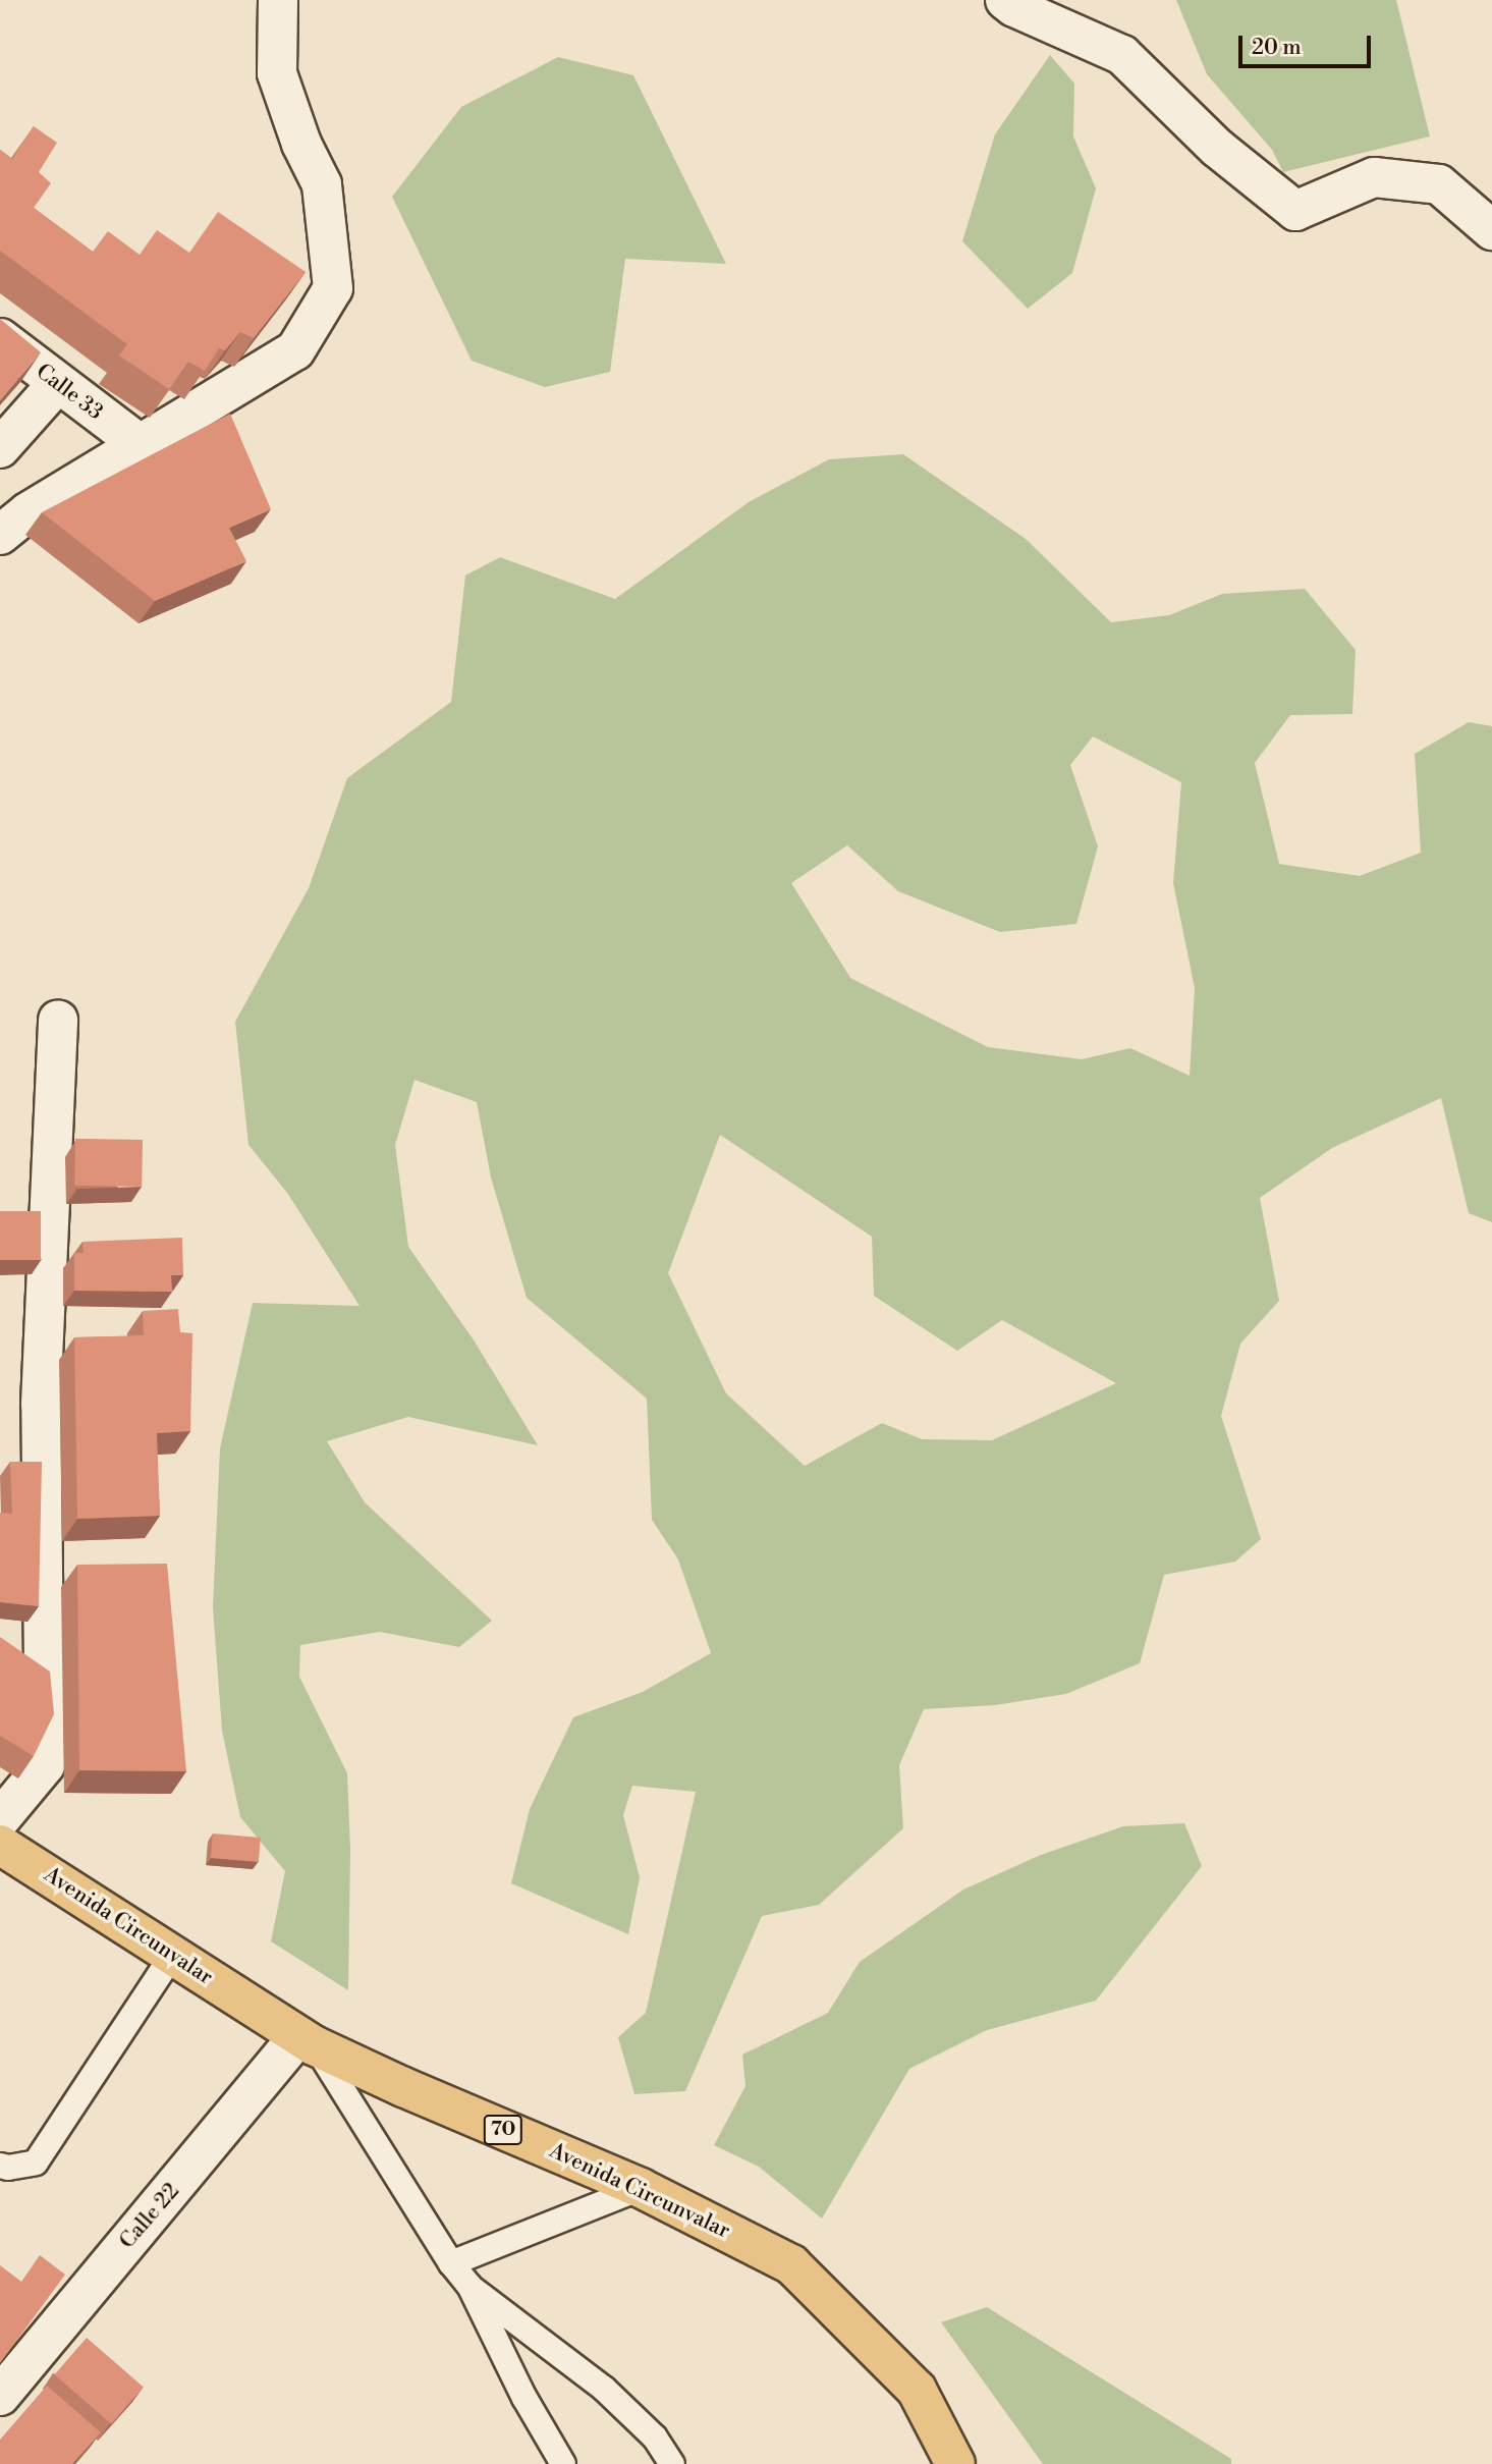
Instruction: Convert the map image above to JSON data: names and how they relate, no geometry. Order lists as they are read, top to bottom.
{
  "streets": {
    "main road": ["Avenida Circunvalar", "70"],
    "street": ["Calle 33", "Calle 22"]
  },
  "crossings": [
    ["Avenida Circunvalar", "Calle 22"]
  ],
  "scale_bar": "20 m"
}
